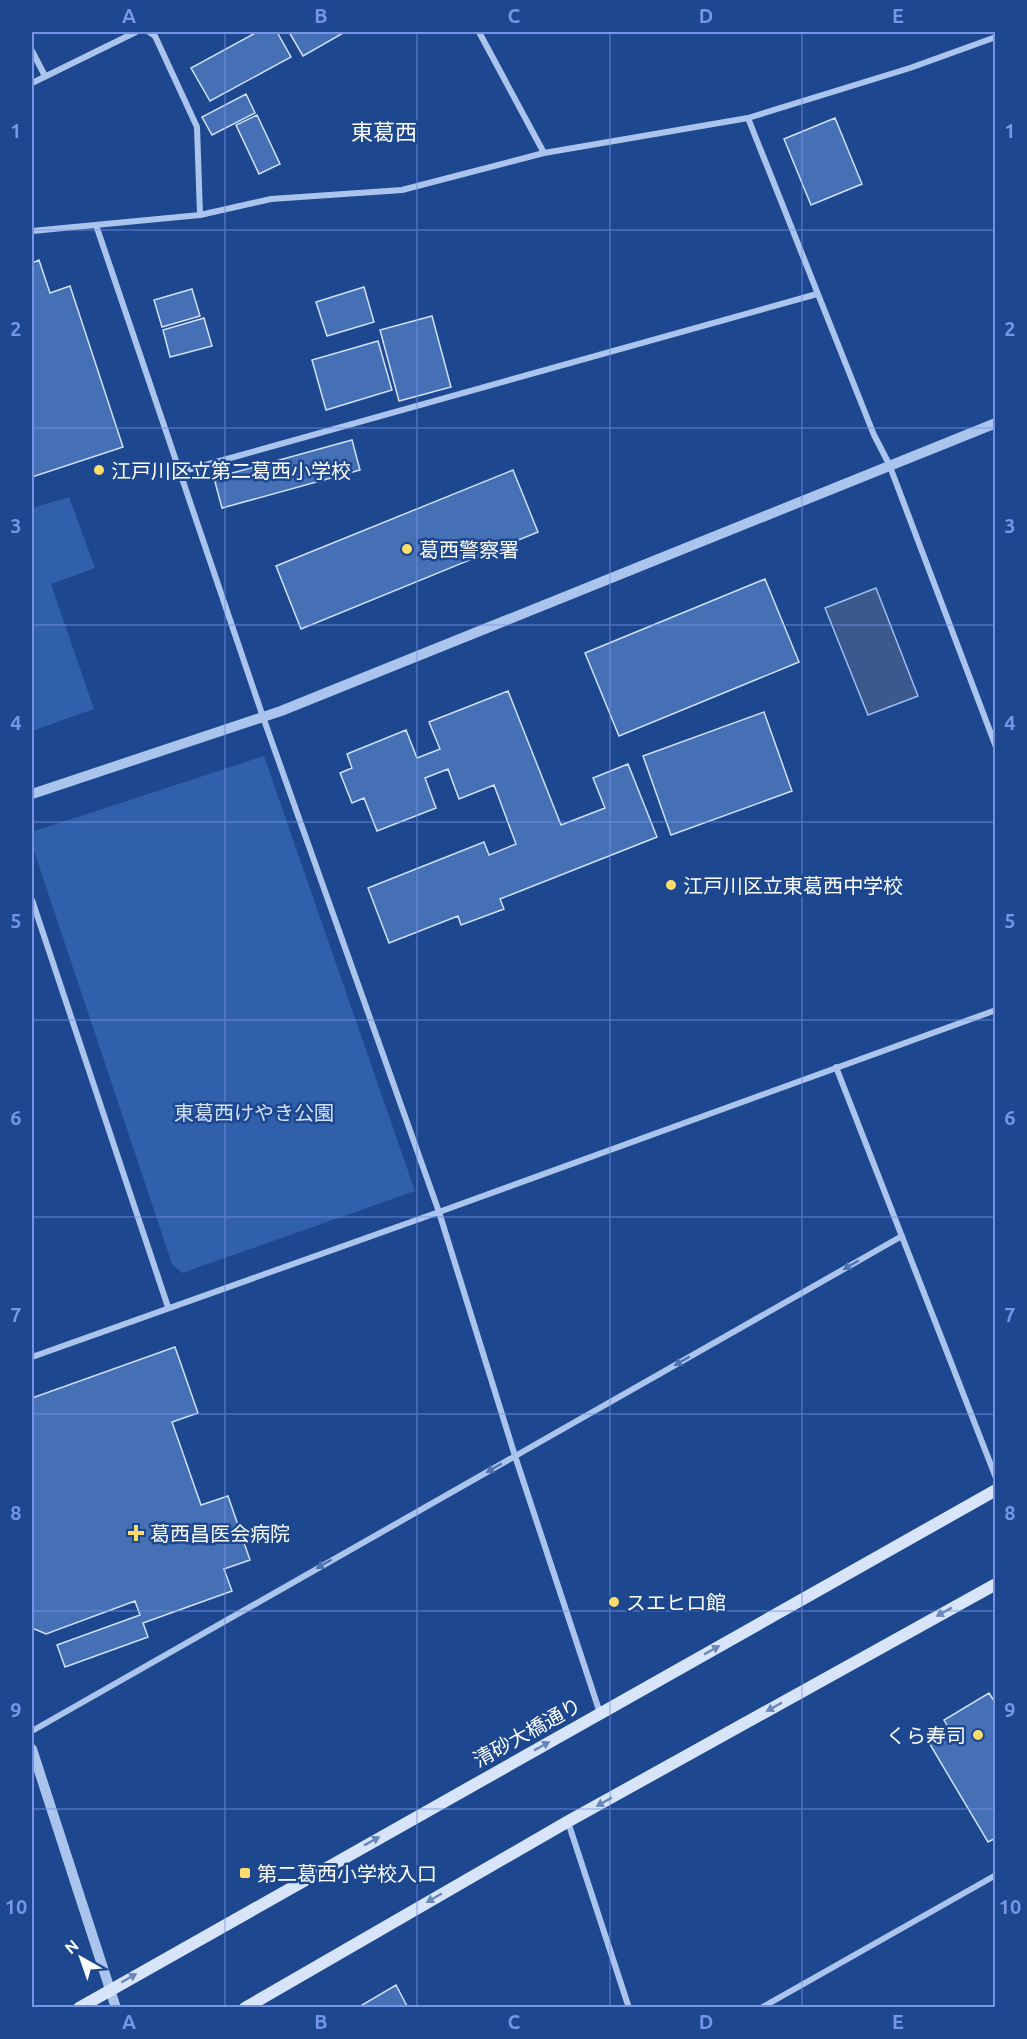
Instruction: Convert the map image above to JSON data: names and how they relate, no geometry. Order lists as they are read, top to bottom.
{
  "streets": {
    "main road": ["清砂大橋通り"]
  },
  "districts": ["東葛西"],
  "parks": ["東葛西けやき公園"],
  "places": {
    "other": [
      "江戸川区立第二葛西小学校",
      "葛西警察署",
      "江戸川区立東葛西中学校",
      "スエヒロ館",
      "くら寿司"
    ],
    "health": ["葛西昌医会病院"],
    "transit": ["第二葛西小学校入口"]
  },
  "north": "top left",
  "grid": {
    "columns": [
      "A",
      "B",
      "C",
      "D",
      "E"
    ],
    "rows": [
      "1",
      "2",
      "3",
      "4",
      "5",
      "6",
      "7",
      "8",
      "9",
      "10"
    ]
  }
}
